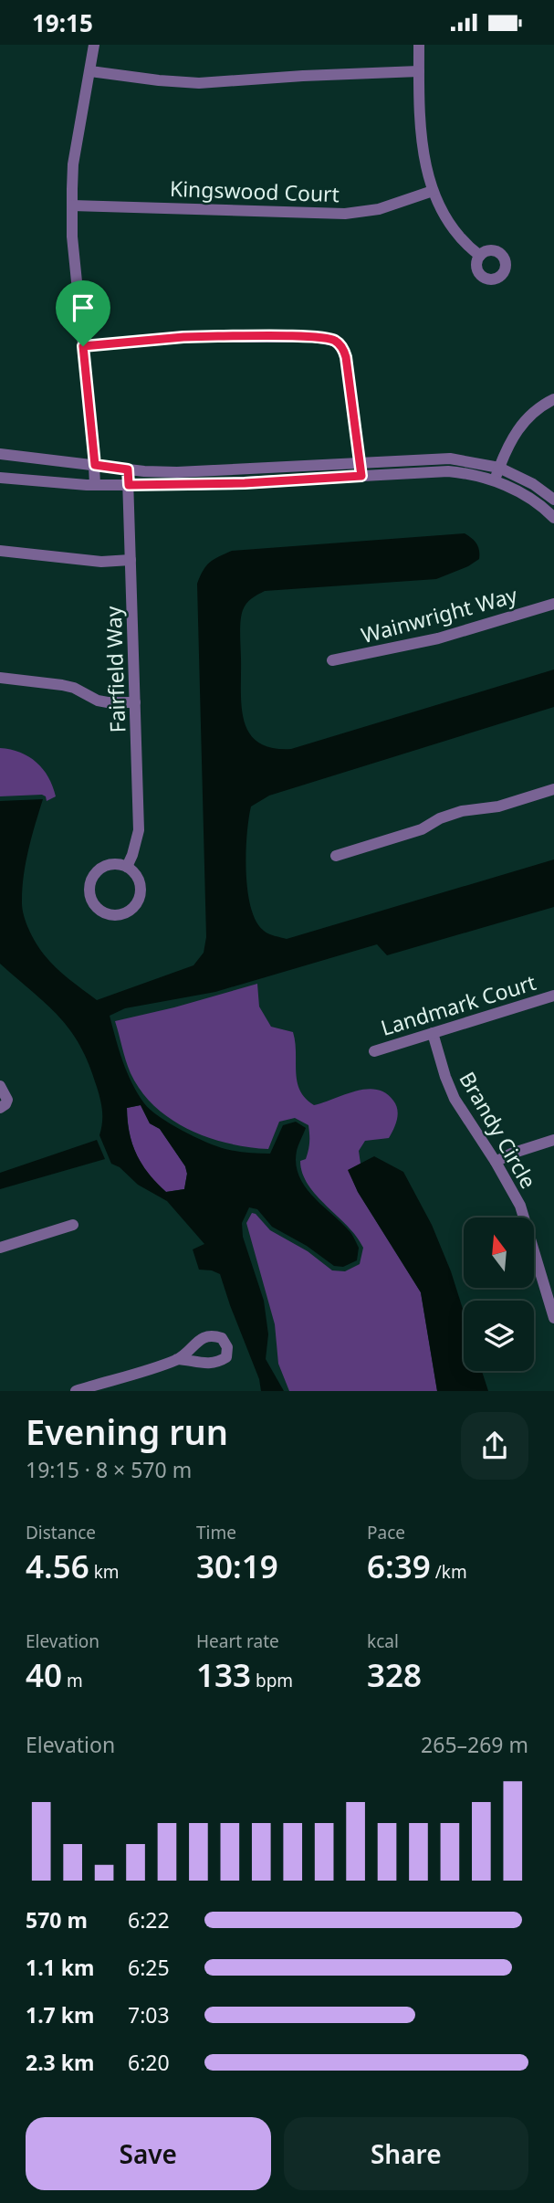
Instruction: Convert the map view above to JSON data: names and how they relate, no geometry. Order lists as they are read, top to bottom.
{
  "streets": {
    "street": [
      "Kingswood Court",
      "Wainwright Way",
      "Fairfield Way",
      "Landmark Court",
      "Brandy Circle"
    ]
  },
  "crossings": [
    ["Landmark Court", "Brandy Circle"]
  ],
  "north": "top",
  "page": {
    "status": "19:15",
    "heading": ["Evening run", "19:15 · 8 × 570 m"],
    "stats": [
      ["Distance", "4.56 km"],
      ["Time", "30:19"],
      ["Pace", "6:39 /km"],
      ["Elevation", "40 m"],
      ["Heart rate", "133 bpm"],
      ["kcal", "328"]
    ],
    "chart": ["Elevation", "265–269 m"],
    "list": [
      {
        "name": "570 m",
        "note": "6:22"
      },
      {
        "name": "1.1 km",
        "note": "6:25"
      },
      {
        "name": "1.7 km",
        "note": "7:03"
      },
      {
        "name": "2.3 km",
        "note": "6:20"
      }
    ],
    "buttons": ["Save", "Share"]
  }
}
